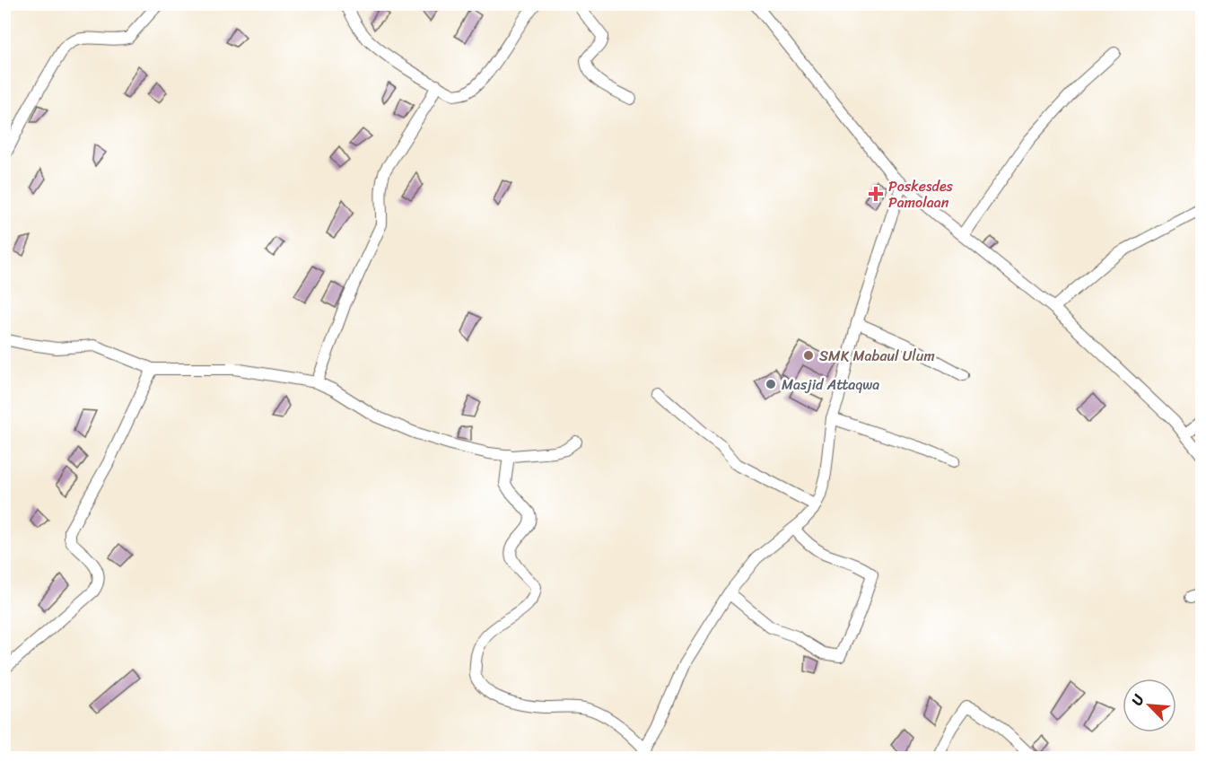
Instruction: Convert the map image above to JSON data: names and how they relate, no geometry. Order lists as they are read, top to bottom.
{
  "places": {
    "health": ["Poskesdes Pamolaan"],
    "other": ["SMK Mabaul Ulum", "Masjid Attaqwa"]
  },
  "north": "top left"
}
